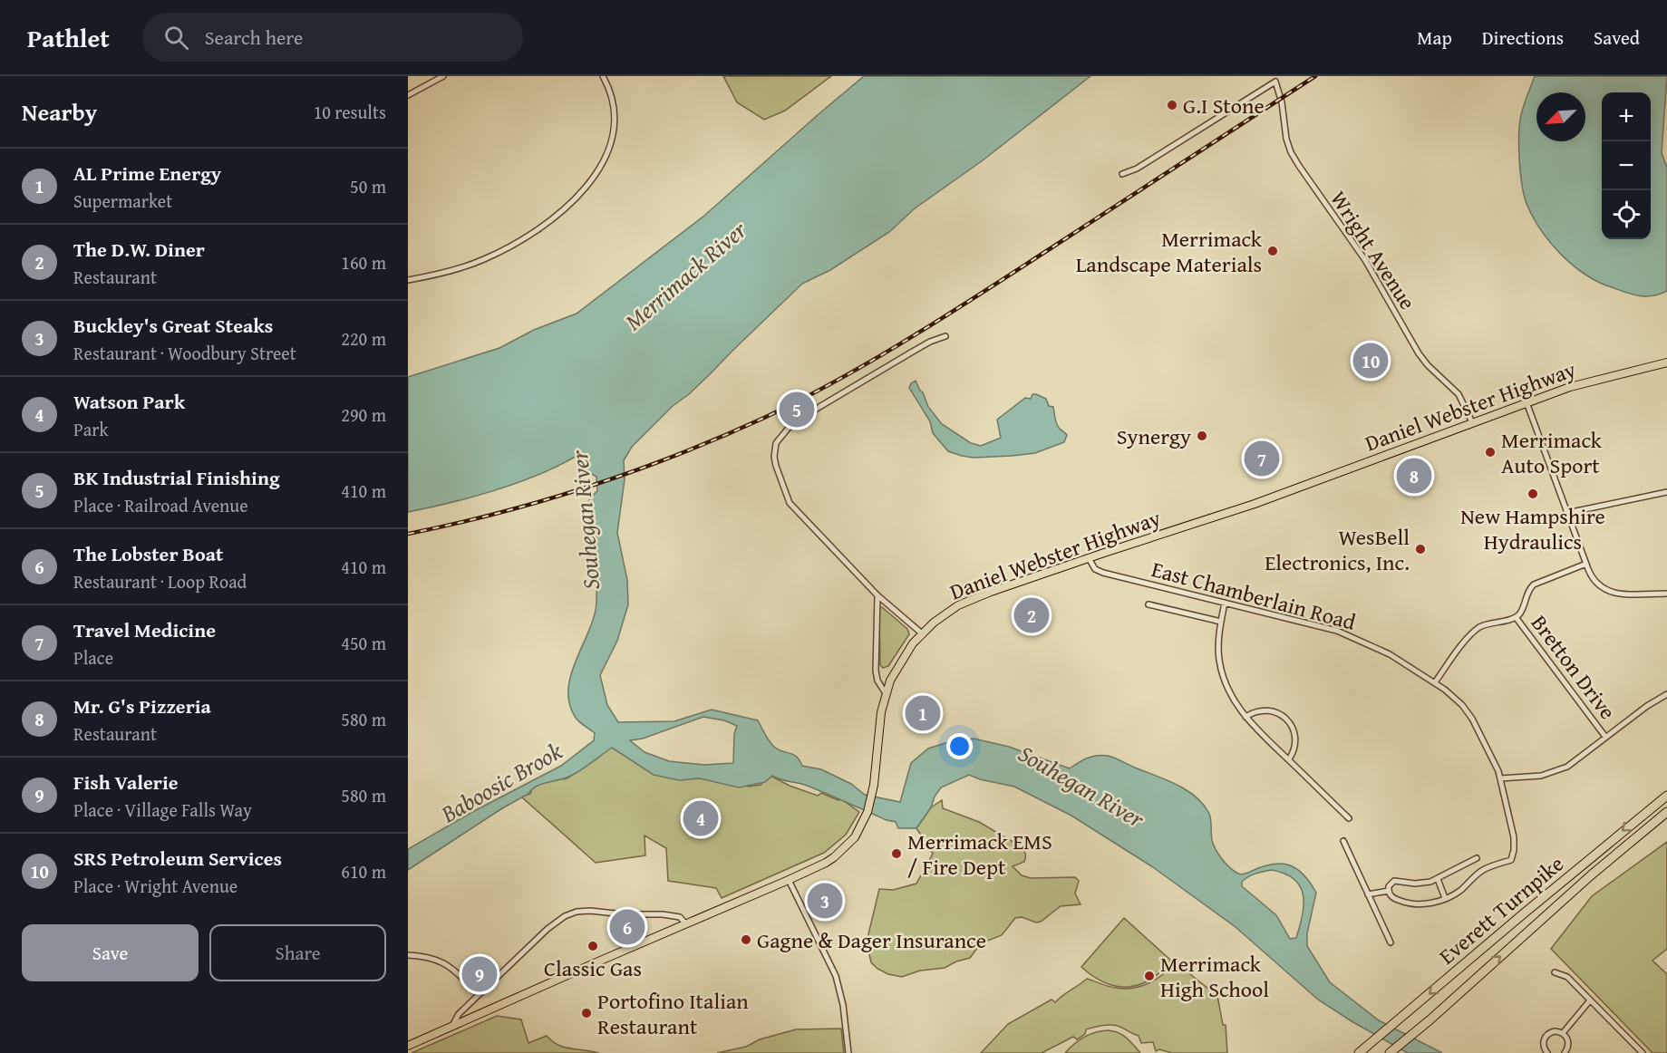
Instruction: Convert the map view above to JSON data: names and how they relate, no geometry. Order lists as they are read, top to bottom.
{
  "streets": {
    "highway": ["Everett Turnpike"],
    "main road": ["Daniel Webster Highway"],
    "street": ["Wright Avenue", "East Chamberlain Road", "Bretton Drive"]
  },
  "crossings": [
    ["Wright Avenue", "Daniel Webster Highway"],
    ["Daniel Webster Highway", "East Chamberlain Road"]
  ],
  "water": ["Merrimack River", "Souhegan River", "Baboosic Brook"],
  "places": [
    "G.I Stone",
    "Merrimack Landscape Materials",
    "Synergy",
    "Merrimack Auto Sport",
    "New Hampshire Hydraulics",
    "WesBell Electronics, Inc.",
    "Merrimack EMS / Fire Dept",
    "Gagne & Dager Insurance",
    "Classic Gas",
    "Merrimack High School",
    "Portofino Italian Restaurant"
  ],
  "north": "bottom left",
  "page": {
    "header": "Pathlet",
    "search": "Search here",
    "nav": ["Map", "Directions", "Saved"],
    "heading": ["Nearby", "10 results"],
    "map_buttons": ["+", "−"],
    "list": [
      {
        "mark": "1",
        "name": "AL Prime Energy",
        "note": "Supermarket",
        "value": "50 m"
      },
      {
        "mark": "2",
        "name": "The D.W. Diner",
        "note": "Restaurant",
        "value": "160 m"
      },
      {
        "mark": "3",
        "name": "Buckley's Great Steaks",
        "note": "Restaurant · Woodbury Street",
        "value": "220 m"
      },
      {
        "mark": "4",
        "name": "Watson Park",
        "note": "Park",
        "value": "290 m"
      },
      {
        "mark": "5",
        "name": "BK Industrial Finishing",
        "note": "Place · Railroad Avenue",
        "value": "410 m"
      },
      {
        "mark": "6",
        "name": "The Lobster Boat",
        "note": "Restaurant · Loop Road",
        "value": "410 m"
      },
      {
        "mark": "7",
        "name": "Travel Medicine",
        "note": "Place",
        "value": "450 m"
      },
      {
        "mark": "8",
        "name": "Mr. G's Pizzeria",
        "note": "Restaurant",
        "value": "580 m"
      },
      {
        "mark": "9",
        "name": "Fish Valerie",
        "note": "Place · Village Falls Way",
        "value": "580 m"
      },
      {
        "mark": "10",
        "name": "SRS Petroleum Services",
        "note": "Place · Wright Avenue",
        "value": "610 m"
      }
    ],
    "pins": [
      "10",
      "5",
      "7",
      "8",
      "2",
      "1",
      "4",
      "3",
      "6",
      "9"
    ],
    "buttons": ["Save", "Share"]
  }
}
